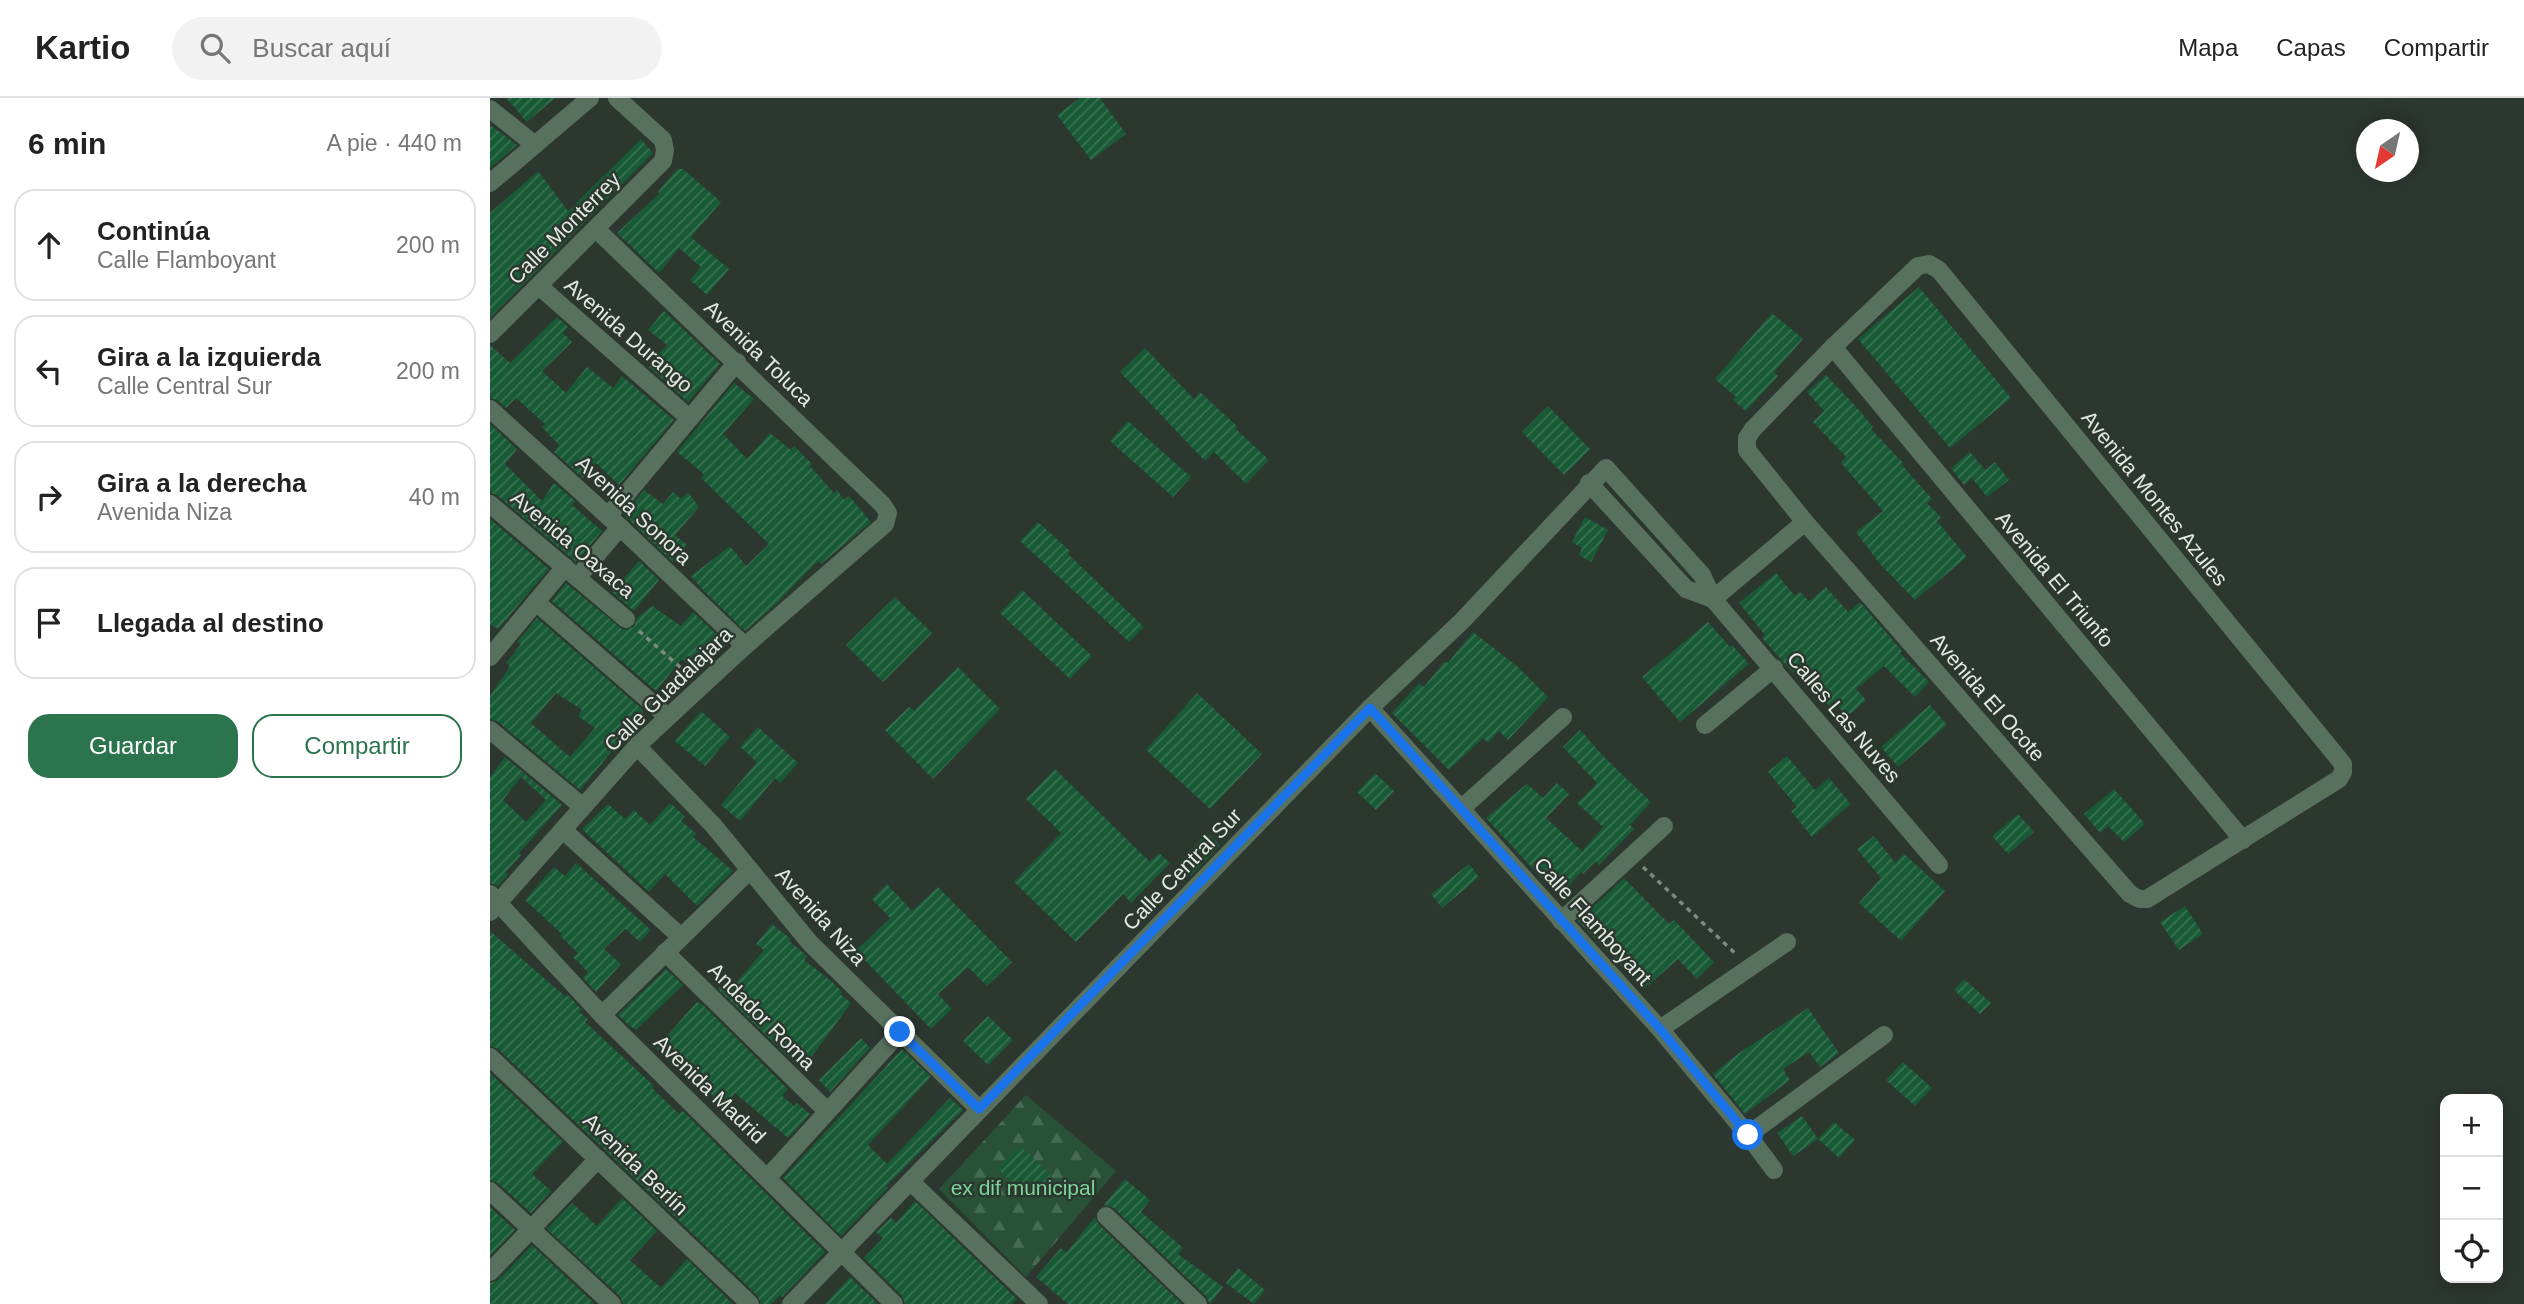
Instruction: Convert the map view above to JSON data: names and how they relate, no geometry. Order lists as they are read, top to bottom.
{
  "streets": {
    "street": [
      "Calle Monterrey",
      "Avenida Durango",
      "Avenida Toluca",
      "Avenida Montes Azules",
      "Avenida Sonora",
      "Avenida Oaxaca",
      "Avenida El Triunfo",
      "Calle Guadalajara",
      "Avenida El Ocote",
      "Calles Las Nuves",
      "Calle Central Sur",
      "Avenida Niza",
      "Calle Flamboyant",
      "Andador Roma",
      "Avenida Madrid",
      "Avenida Berlín"
    ]
  },
  "crossings": [
    ["Calle Monterrey", "Avenida Durango"],
    ["Calle Monterrey", "Avenida Toluca"],
    ["Avenida Toluca", "Calle Guadalajara"],
    ["Avenida Montes Azules", "Avenida El Triunfo"],
    ["Avenida Montes Azules", "Avenida El Ocote"],
    ["Avenida Sonora", "Calle Guadalajara"],
    ["Avenida El Triunfo", "Avenida El Ocote"],
    ["Calle Guadalajara", "Avenida Niza"],
    ["Calle Guadalajara", "Avenida Madrid"],
    ["Calles Las Nuves", "Calle Central Sur"],
    ["Calle Central Sur", "Avenida Niza"],
    ["Calle Central Sur", "Calle Flamboyant"],
    ["Calle Central Sur", "Avenida Madrid"]
  ],
  "parks": ["ex dif municipal"],
  "north": "bottom left",
  "page": {
    "header": "Kartio",
    "search": "Buscar aquí",
    "nav": ["Mapa", "Capas", "Compartir"],
    "heading": ["6 min", "A pie · 440 m"],
    "list": [
      ["Continúa", "Calle Flamboyant", "200 m"],
      ["Gira a la izquierda", "Calle Central Sur", "200 m"],
      ["Gira a la derecha", "Avenida Niza", "40 m"],
      "Llegada al destino"
    ],
    "buttons": ["Guardar", "Compartir"],
    "map_buttons": ["+", "−"]
  }
}
